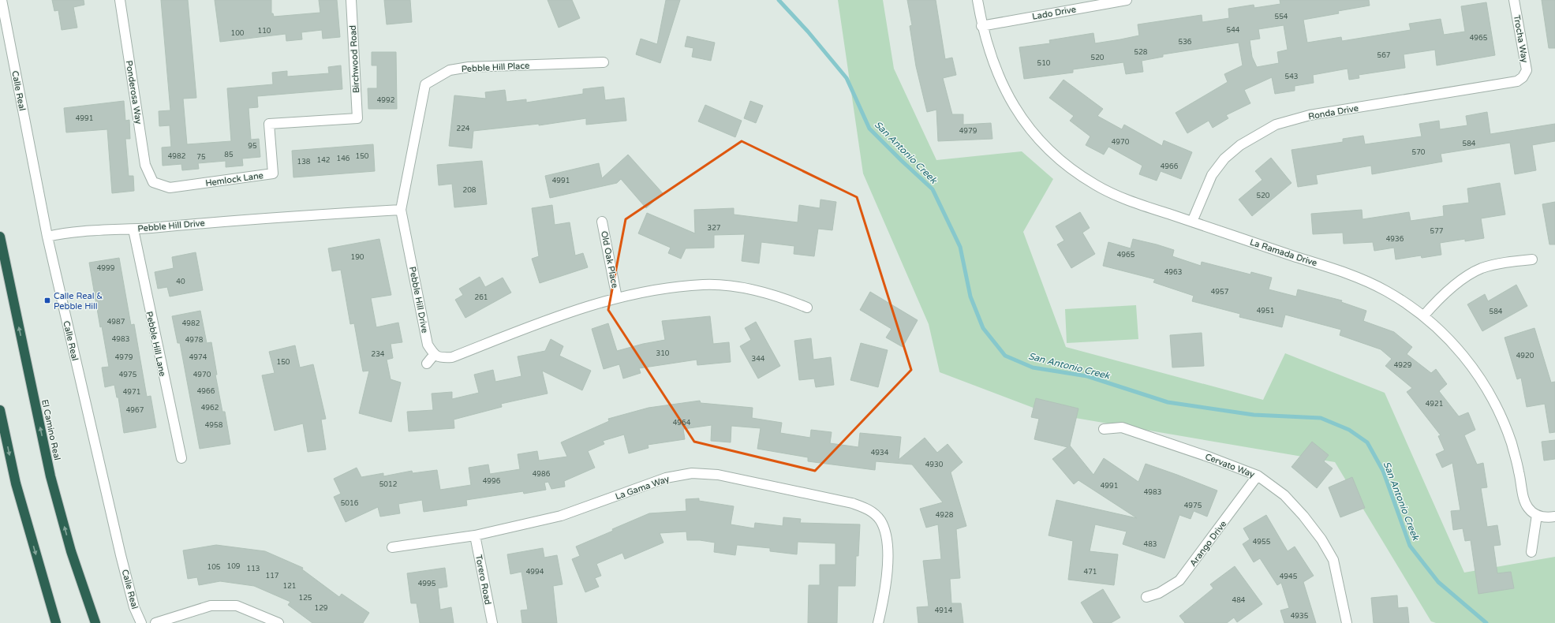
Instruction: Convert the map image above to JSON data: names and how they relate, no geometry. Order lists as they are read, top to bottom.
{
  "streets": {
    "highway": ["El Camino Real"],
    "street": [
      "Lado Drive",
      "Trocha Way",
      "Birchwood Road",
      "Pebble Hill Place",
      "Calle Real",
      "Ponderosa Way",
      "Ronda Drive",
      "Hemlock Lane",
      "Pebble Hill Drive",
      "La Ramada Drive",
      "Old Oak Place",
      "Pebble Hill Lane",
      "Cervato Way",
      "La Gama Way",
      "Arango Drive",
      "Torero Road"
    ]
  },
  "crossings": [
    ["Lado Drive", "La Ramada Drive"],
    ["Trocha Way", "Ronda Drive"],
    ["Birchwood Road", "Hemlock Lane"],
    ["Pebble Hill Place", "Pebble Hill Drive"],
    ["Calle Real", "Pebble Hill Drive"],
    ["Ponderosa Way", "Hemlock Lane"],
    ["Ronda Drive", "La Ramada Drive"],
    ["Pebble Hill Drive", "Pebble Hill Lane"],
    ["Cervato Way", "Arango Drive"],
    ["La Gama Way", "Torero Road"]
  ],
  "water": ["San Antonio Creek"],
  "places": {
    "transit": ["Calle Real & Pebble Hill"]
  },
  "house_numbers": [
    "554",
    "544",
    "110",
    "100",
    "4965",
    "536",
    "528",
    "567",
    "520",
    "510",
    "543",
    "4992",
    "4991",
    "224",
    "4979",
    "4970",
    "584",
    "95",
    "570",
    "85",
    "4982",
    "150",
    "75",
    "146",
    "142",
    "138",
    "4966",
    "4991",
    "208",
    "520",
    "327",
    "577",
    "4936",
    "4965",
    "190",
    "4999",
    "4963",
    "40",
    "4957",
    "261",
    "4951",
    "584",
    "4987",
    "4982",
    "4983",
    "4978",
    "310",
    "234",
    "4920",
    "4979",
    "4974",
    "344",
    "150",
    "4929",
    "4975",
    "4970",
    "4966",
    "4971",
    "4921",
    "4962",
    "4967",
    "4964",
    "4958",
    "4934",
    "4930",
    "4986",
    "4996",
    "5012",
    "4991",
    "4983",
    "5016",
    "4975",
    "4928",
    "4955",
    "483",
    "109",
    "105",
    "113",
    "4994",
    "471",
    "117",
    "4945",
    "4995",
    "121",
    "125",
    "484",
    "129",
    "4914",
    "4935"
  ]
}
